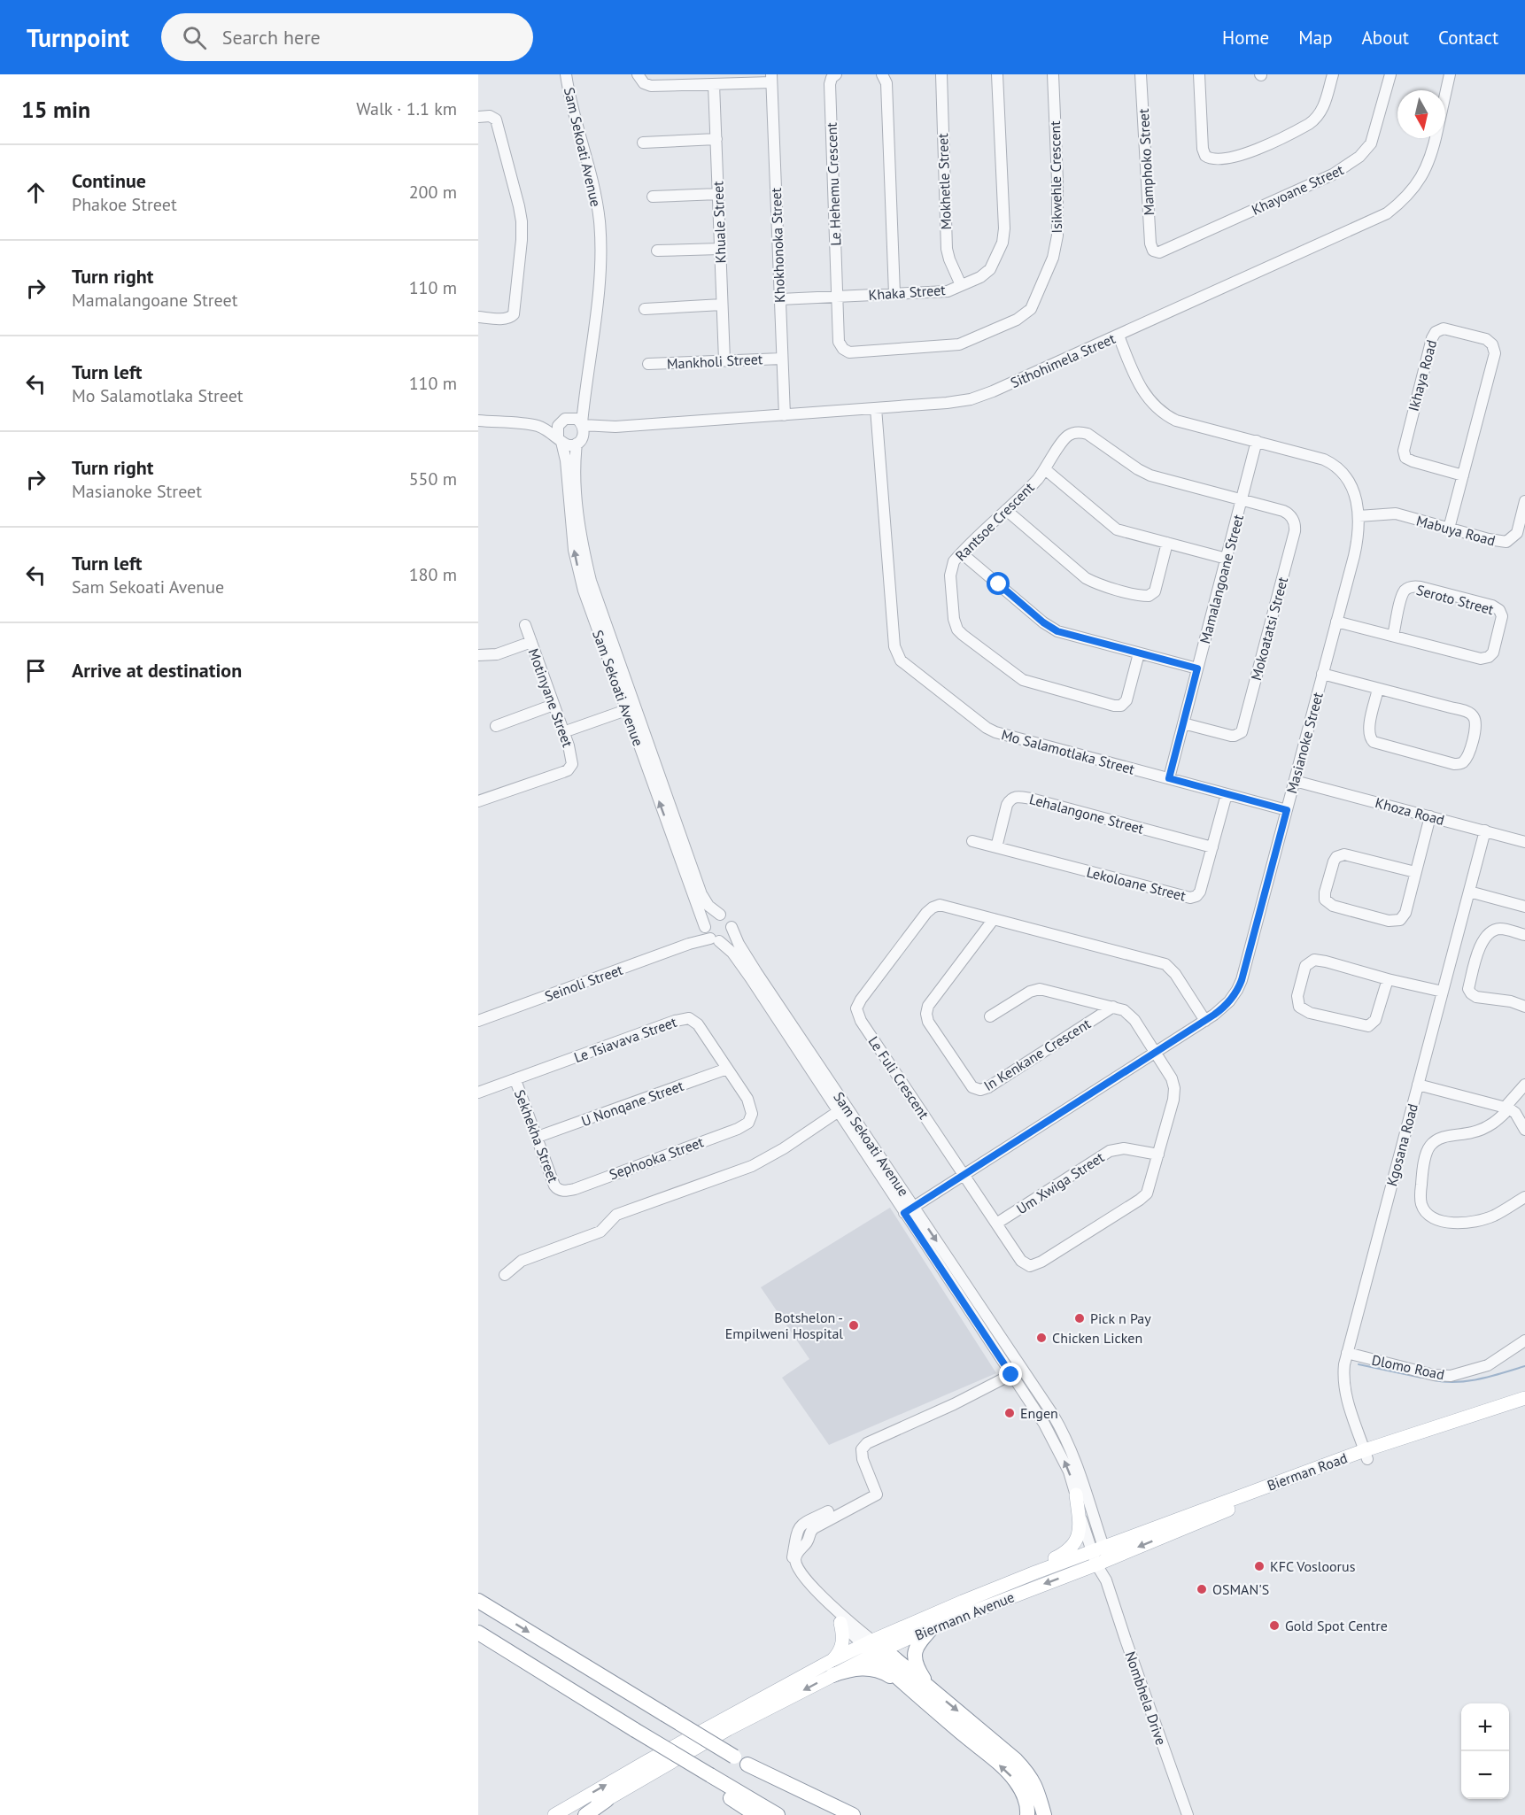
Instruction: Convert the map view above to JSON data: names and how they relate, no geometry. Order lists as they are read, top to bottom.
{
  "streets": {
    "main road": ["Bierman Road", "Biermann Avenue"],
    "street": [
      "Sam Sekoati Avenue",
      "Mamphoko Street",
      "Isikwehle Crescent",
      "Mokhetle Street",
      "Le Hehemu Crescent",
      "Khayoane Street",
      "Khuale Street",
      "Khokhonoka Street",
      "Khaka Street",
      "Sithohimela Street",
      "Mankholi Street",
      "Ikhaya Road",
      "Rantsoe Crescent",
      "Mabuya Road",
      "Mamalangoane Street",
      "Seroto Street",
      "Mokoatatsi Street",
      "Motinyane Street",
      "Masianoke Street",
      "Mo Salamotlaka Street",
      "Khoza Road",
      "Lehalangone Street",
      "Lekoloane Street",
      "Seinoli Street",
      "Le Tsiavava Street",
      "In Kenkane Crescent",
      "Le Fuli Crescent",
      "U Nonqane Street",
      "Sekhekha Street",
      "Kgosana Road",
      "Sephooka Street",
      "Um Xwiga Street",
      "Dlomo Road",
      "Nombhela Drive"
    ]
  },
  "crossings": [
    ["Sam Sekoati Avenue", "Sithohimela Street"],
    ["Sam Sekoati Avenue", "Masianoke Street"],
    ["Sam Sekoati Avenue", "Seinoli Street"],
    ["Sam Sekoati Avenue", "Biermann Avenue"],
    ["Sam Sekoati Avenue", "Nombhela Drive"],
    ["Mamphoko Street", "Khayoane Street"],
    ["Isikwehle Crescent", "Le Hehemu Crescent"],
    ["Isikwehle Crescent", "Khaka Street"],
    ["Mokhetle Street", "Khaka Street"],
    ["Le Hehemu Crescent", "Khaka Street"],
    ["Khuale Street", "Mankholi Street"],
    ["Khokhonoka Street", "Khaka Street"],
    ["Khokhonoka Street", "Sithohimela Street"],
    ["Khokhonoka Street", "Mankholi Street"],
    ["Sithohimela Street", "Masianoke Street"],
    ["Sithohimela Street", "Mo Salamotlaka Street"],
    ["Ikhaya Road", "Mabuya Road"],
    ["Rantsoe Crescent", "Mamalangoane Street"],
    ["Rantsoe Crescent", "Mokoatatsi Street"],
    ["Mabuya Road", "Masianoke Street"],
    ["Mamalangoane Street", "Mokoatatsi Street"],
    ["Mamalangoane Street", "Masianoke Street"],
    ["Mamalangoane Street", "Mo Salamotlaka Street"],
    ["Seroto Street", "Masianoke Street"],
    ["Masianoke Street", "Mo Salamotlaka Street"],
    ["Masianoke Street", "Khoza Road"],
    ["Masianoke Street", "Le Fuli Crescent"],
    ["Mo Salamotlaka Street", "Lekoloane Street"],
    ["Khoza Road", "Kgosana Road"],
    ["Lehalangone Street", "Lekoloane Street"],
    ["Le Tsiavava Street", "U Nonqane Street"],
    ["Le Tsiavava Street", "Sekhekha Street"],
    ["Le Tsiavava Street", "Sephooka Street"],
    ["In Kenkane Crescent", "Le Fuli Crescent"],
    ["Le Fuli Crescent", "Um Xwiga Street"],
    ["U Nonqane Street", "Sekhekha Street"],
    ["Sekhekha Street", "Sephooka Street"],
    ["Kgosana Road", "Dlomo Road"],
    ["Kgosana Road", "Bierman Road"],
    ["Kgosana Road", "Biermann Avenue"],
    ["Bierman Road", "Biermann Avenue"],
    ["Biermann Avenue", "Nombhela Drive"]
  ],
  "places": [
    "Pick n Pay",
    "Botshelon - Empilweni Hospital",
    "Chicken Licken",
    "Engen",
    "KFC Vosloorus",
    "OSMAN'S",
    "Gold Spot Centre"
  ],
  "north": "bottom",
  "page": {
    "header": "Turnpoint",
    "search": "Search here",
    "nav": [
      "Home",
      "Map",
      "About",
      "Contact"
    ],
    "heading": ["15 min", "Walk · 1.1 km"],
    "list": [
      ["Continue", "Phakoe Street", "200 m"],
      ["Turn right", "Mamalangoane Street", "110 m"],
      ["Turn left", "Mo Salamotlaka Street", "110 m"],
      ["Turn right", "Masianoke Street", "550 m"],
      ["Turn left", "Sam Sekoati Avenue", "180 m"],
      "Arrive at destination"
    ],
    "map_buttons": ["+", "−"]
  }
}
